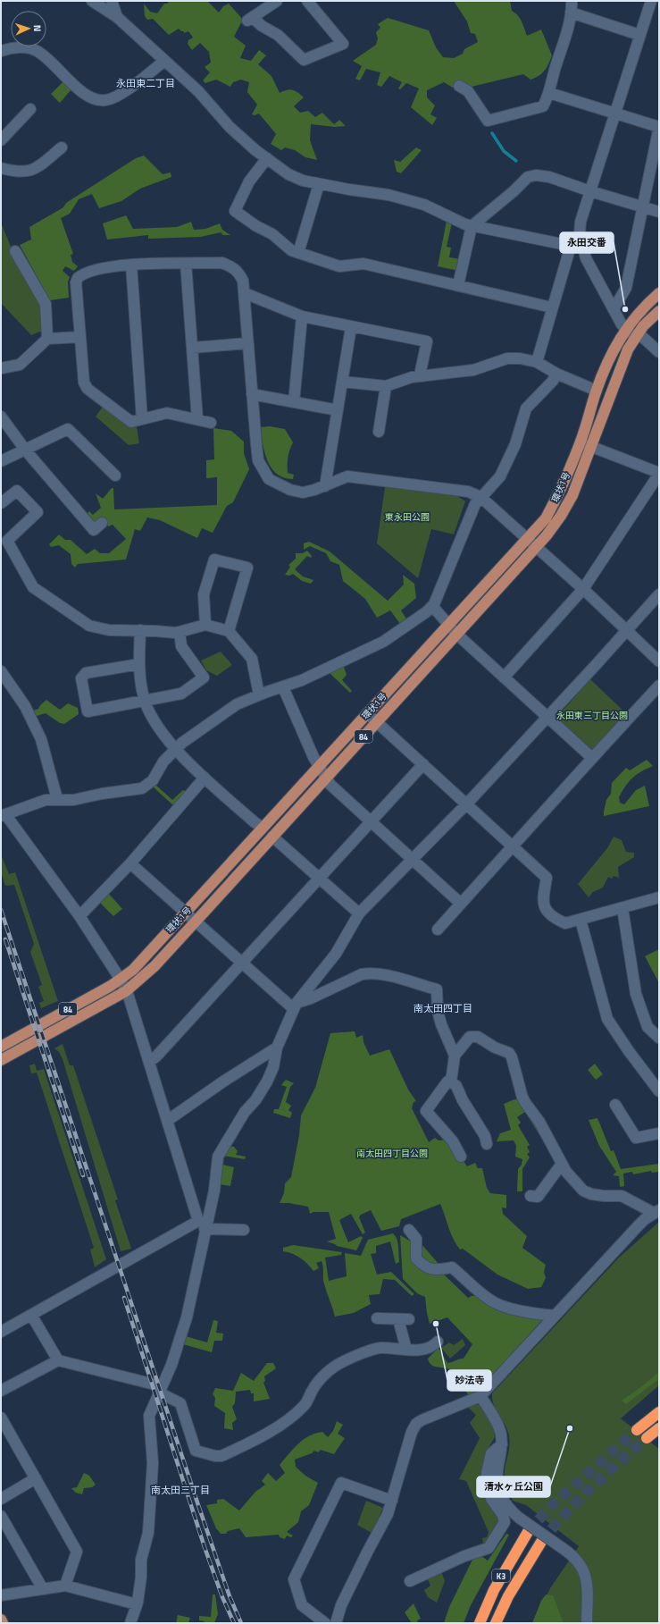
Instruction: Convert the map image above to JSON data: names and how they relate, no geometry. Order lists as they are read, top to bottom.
{
  "streets": {
    "highway": ["K3"],
    "main road": ["環状1号", "84"]
  },
  "districts": ["永田東二丁目", "南太田四丁目", "南太田三丁目"],
  "parks": ["東永田公園", "永田東三丁目公園", "南太田四丁目公園"],
  "places": ["永田交番", "妙法寺", "清水ヶ丘公園"],
  "north": "right"
}
